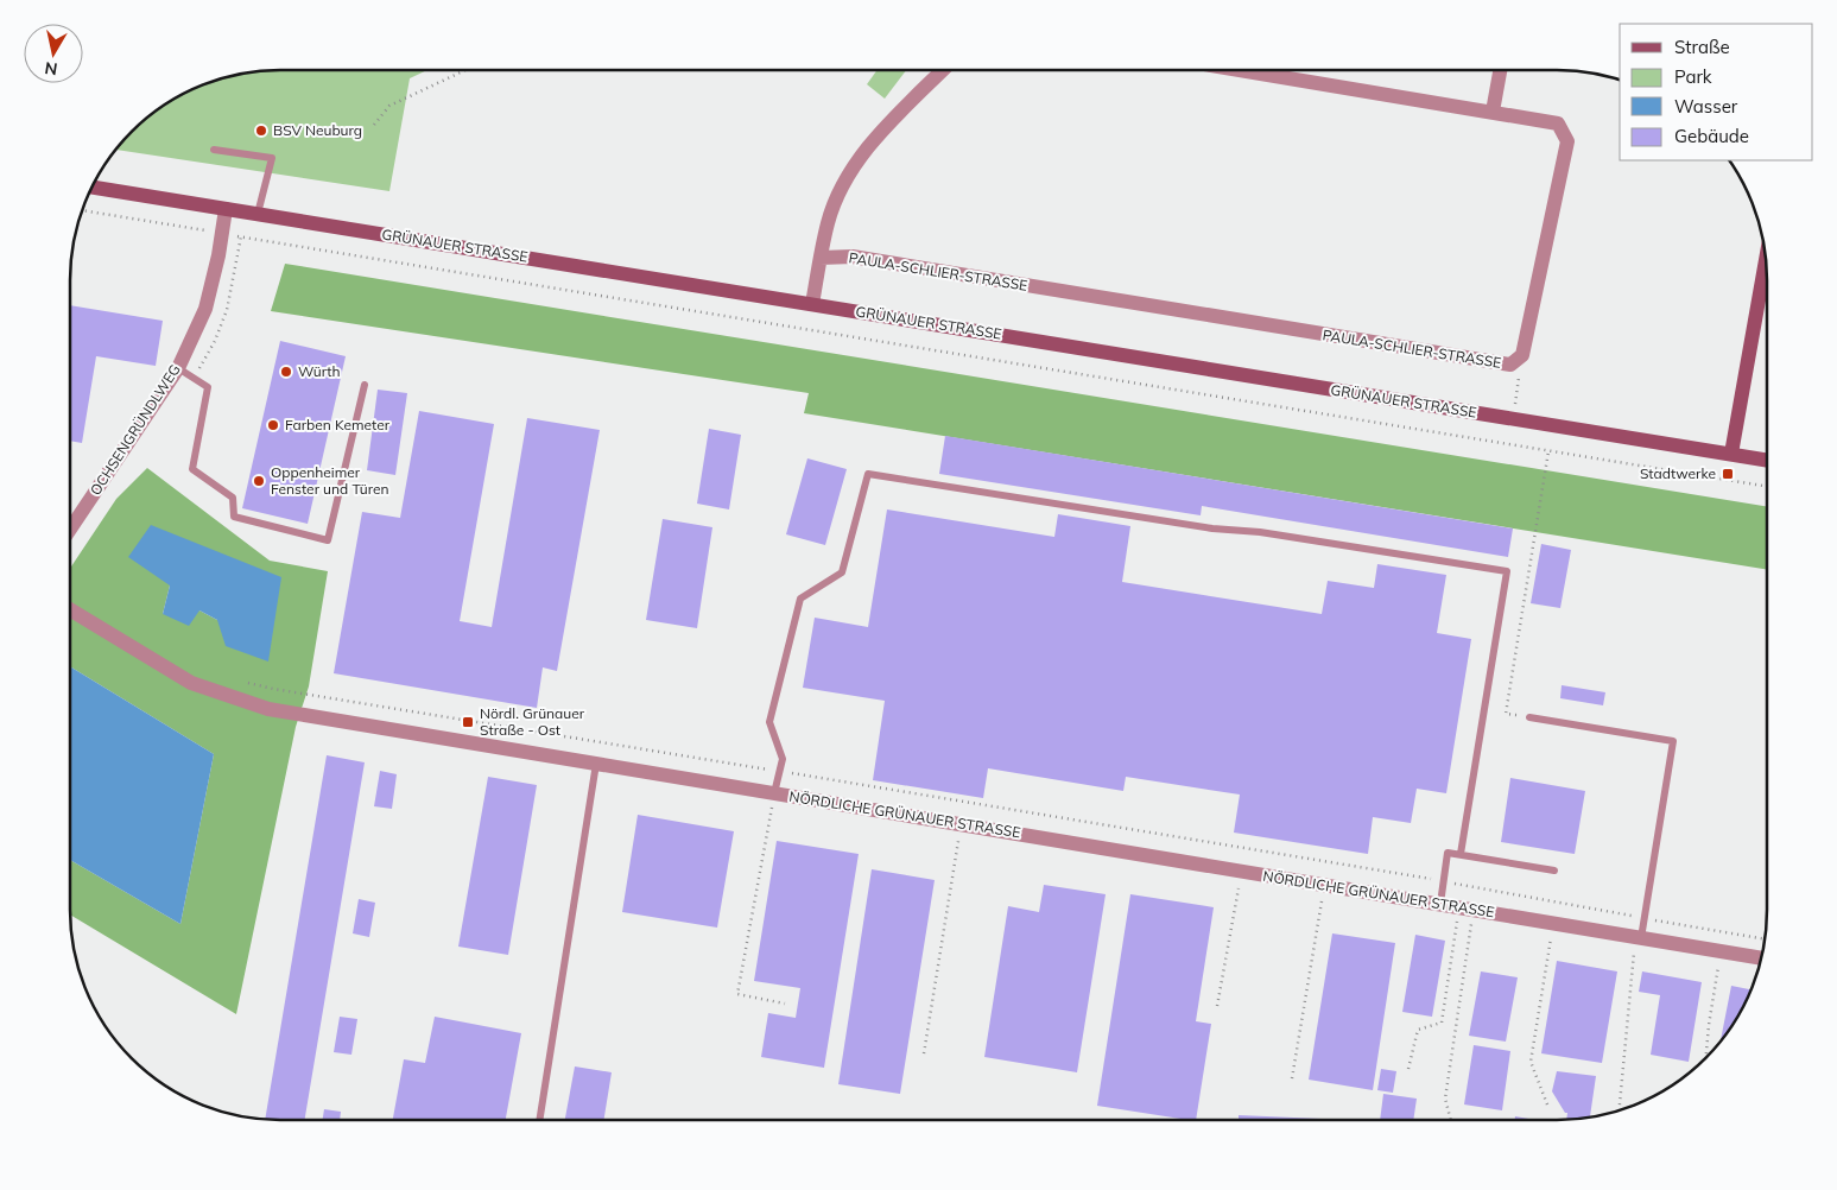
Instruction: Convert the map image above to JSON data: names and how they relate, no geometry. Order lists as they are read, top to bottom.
{
  "streets": {
    "street": [
      "GRÜNAUER STRASSE",
      "PAULA-SCHLIER-STRASSE",
      "OCHSENGRÜNDLWEG",
      "NÖRDLICHE GRÜNAUER STRASSE"
    ]
  },
  "crossings": [
    ["GRÜNAUER STRASSE", "OCHSENGRÜNDLWEG"]
  ],
  "places": {
    "other": [
      "BSV Neuburg",
      "Würth",
      "Farben Kemeter",
      "Oppenheimer Fenster und Türen"
    ],
    "transit": ["Stadtwerke", "Nördl. Grünauer Straße - Ost"]
  },
  "legend": [
    "Straße",
    "Park",
    "Wasser",
    "Gebäude"
  ],
  "north": "bottom"
}
